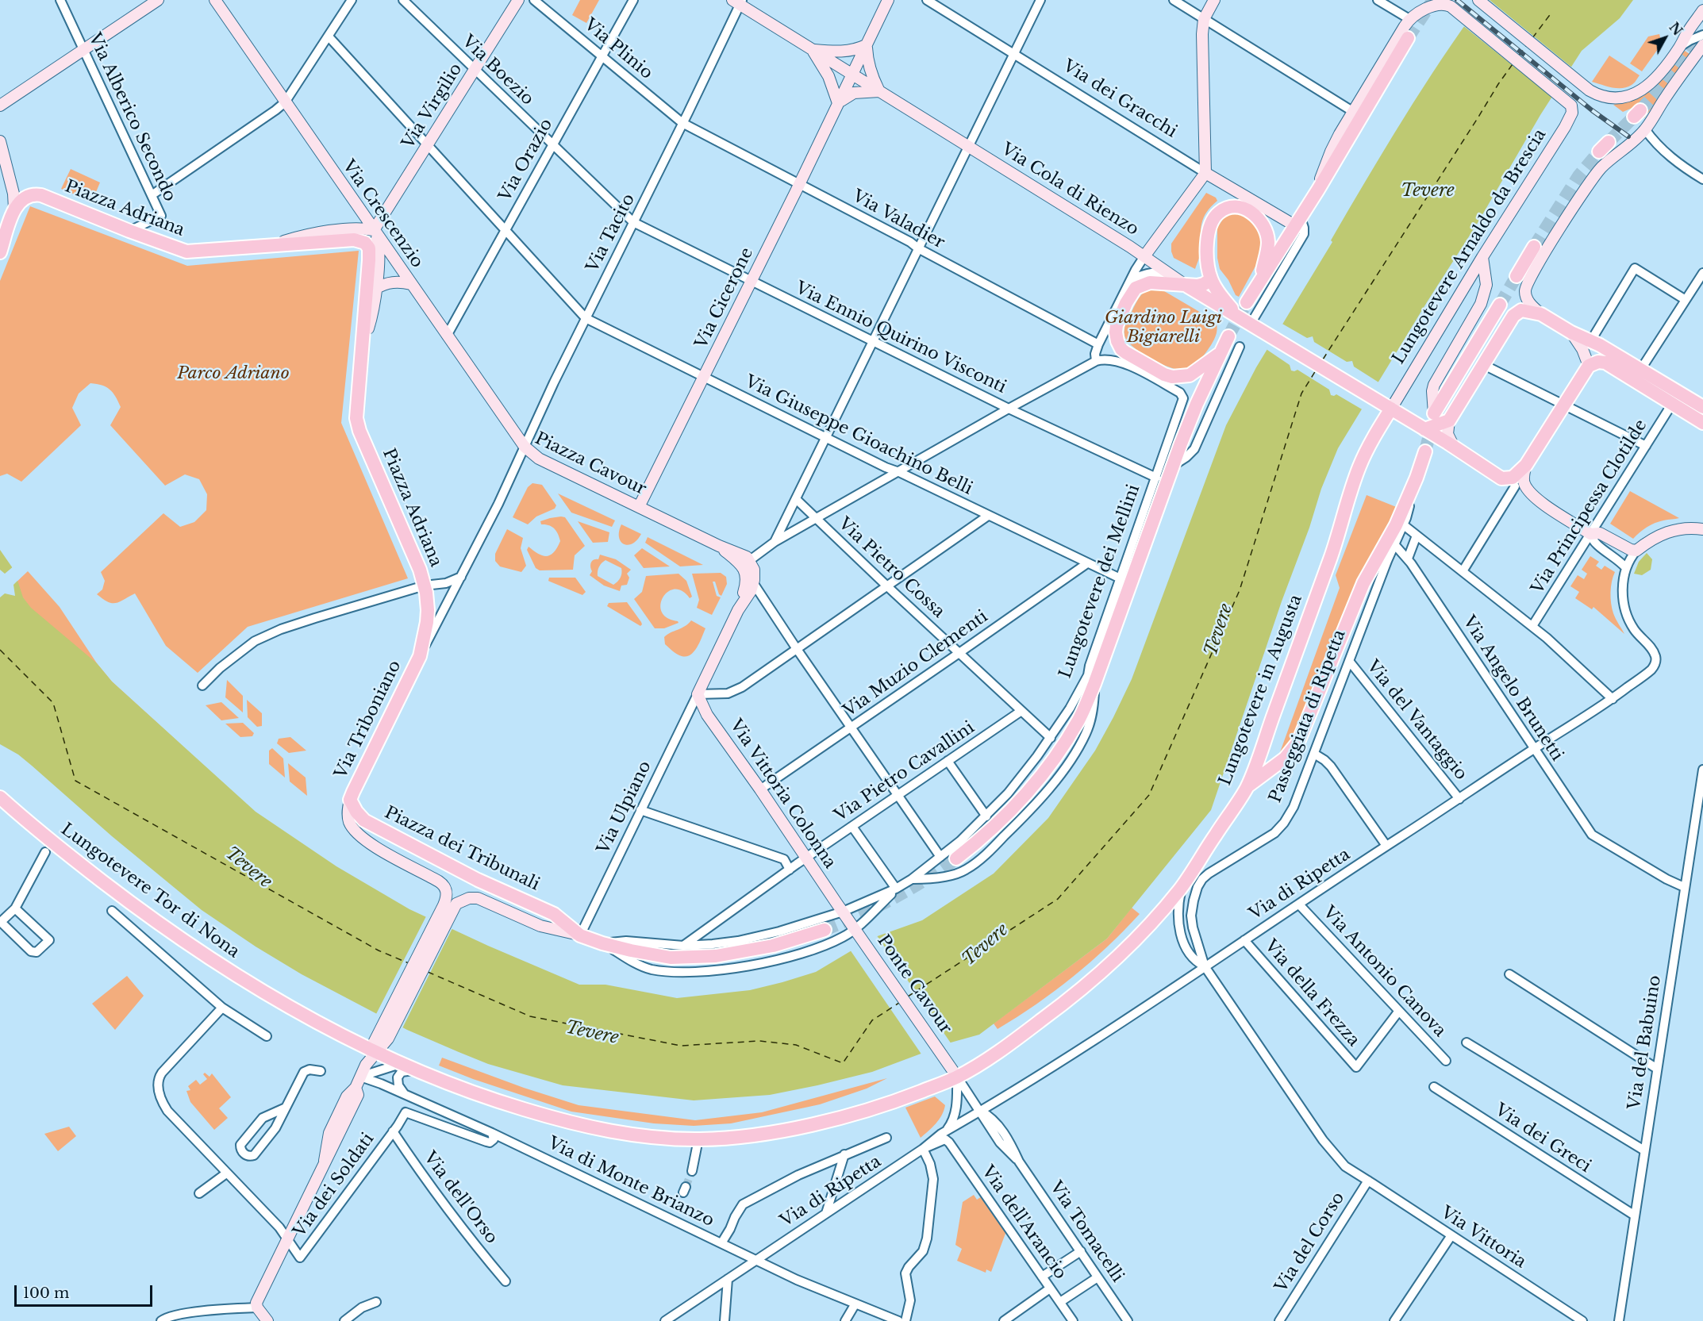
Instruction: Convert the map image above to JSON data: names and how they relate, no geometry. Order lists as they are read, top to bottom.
{
  "streets": {
    "main road": [
      "Piazza Adriana",
      "Lungotevere dei Mellini",
      "Lungotevere in Augusta",
      "Passeggiata di Ripetta",
      "Via Triboniano",
      "Piazza dei Tribunali",
      "Lungotevere Tor di Nona"
    ],
    "street": [
      "Via Plinio",
      "Via Boezio",
      "Via dei Gracchi",
      "Via Virgilio",
      "Via Alberico Secondo",
      "Via Orazio",
      "Via Cola di Rienzo",
      "Via Crescenzio",
      "Via Valadier",
      "Via Tacito",
      "Lungotevere Arnaldo da Brescia",
      "Via Cicerone",
      "Via Ennio Quirino Visconti",
      "Via Giuseppe Gioachino Belli",
      "Piazza Cavour",
      "Via Principessa Clotilde",
      "Via Pietro Cossa",
      "Via Muzio Clementi",
      "Via Angelo Brunetti",
      "Via del Vantaggio",
      "Via Pietro Cavallini",
      "Via Vittoria Colonna",
      "Via Ulpiano",
      "Via di Ripetta",
      "Via Antonio Canova",
      "Ponte Cavour",
      "Via della Frezza",
      "Via del Babuino",
      "Via dei Greci",
      "Via di Monte Brianzo",
      "Via dei Soldati",
      "Via dell'Orso",
      "Via dell'Arancio",
      "Via Tomacelli",
      "Via Vittoria",
      "Via del Corso"
    ]
  },
  "crossings": [
    ["Via Plinio", "Via Orazio"],
    ["Via Plinio", "Via Valadier"],
    ["Via Plinio", "Via Tacito"],
    ["Via Boezio", "Via Virgilio"],
    ["Via Boezio", "Via Orazio"],
    ["Via Boezio", "Via Tacito"],
    ["Via Boezio", "Via Ennio Quirino Visconti"],
    ["Via Virgilio", "Piazza Adriana"],
    ["Via Virgilio", "Via Crescenzio"],
    ["Via Alberico Secondo", "Piazza Adriana"],
    ["Via Orazio", "Via Crescenzio"],
    ["Via Cola di Rienzo", "Via Tacito"],
    ["Via Cola di Rienzo", "Via Cicerone"],
    ["Piazza Adriana", "Via Crescenzio"],
    ["Piazza Adriana", "Via Triboniano"],
    ["Via Crescenzio", "Via Tacito"],
    ["Via Crescenzio", "Piazza Cavour"],
    ["Via Valadier", "Via Tacito"],
    ["Via Valadier", "Via Cicerone"],
    ["Via Tacito", "Via Ennio Quirino Visconti"],
    ["Via Tacito", "Via Giuseppe Gioachino Belli"],
    ["Via Tacito", "Piazza Cavour"],
    ["Lungotevere Arnaldo da Brescia", "Lungotevere in Augusta"],
    ["Via Cicerone", "Via Ennio Quirino Visconti"],
    ["Via Cicerone", "Via Giuseppe Gioachino Belli"],
    ["Via Cicerone", "Piazza Cavour"],
    ["Via Ennio Quirino Visconti", "Lungotevere dei Mellini"],
    ["Via Giuseppe Gioachino Belli", "Lungotevere dei Mellini"],
    ["Via Giuseppe Gioachino Belli", "Via Muzio Clementi"],
    ["Piazza Cavour", "Via Triboniano"],
    ["Piazza Cavour", "Via Vittoria Colonna"],
    ["Piazza Cavour", "Via Ulpiano"],
    ["Via Pietro Cossa", "Lungotevere dei Mellini"],
    ["Via Pietro Cossa", "Via Muzio Clementi"],
    ["Via Pietro Cossa", "Via Pietro Cavallini"],
    ["Lungotevere dei Mellini", "Via Pietro Cavallini"],
    ["Lungotevere dei Mellini", "Via Vittoria Colonna"],
    ["Lungotevere dei Mellini", "Piazza dei Tribunali"],
    ["Lungotevere dei Mellini", "Ponte Cavour"],
    ["Via Muzio Clementi", "Via Vittoria Colonna"],
    ["Via Angelo Brunetti", "Passeggiata di Ripetta"],
    ["Via Angelo Brunetti", "Via di Ripetta"],
    ["Via Angelo Brunetti", "Via del Babuino"],
    ["Lungotevere in Augusta", "Passeggiata di Ripetta"],
    ["Lungotevere in Augusta", "Lungotevere Tor di Nona"],
    ["Lungotevere in Augusta", "Ponte Cavour"],
    ["Lungotevere in Augusta", "Via Tomacelli"],
    ["Passeggiata di Ripetta", "Via del Vantaggio"],
    ["Passeggiata di Ripetta", "Via di Ripetta"],
    ["Passeggiata di Ripetta", "Via Vittoria"],
    ["Via Triboniano", "Piazza dei Tribunali"],
    ["Via del Vantaggio", "Via di Ripetta"],
    ["Via Pietro Cavallini", "Via Vittoria Colonna"],
    ["Via Vittoria Colonna", "Via Ulpiano"],
    ["Via Vittoria Colonna", "Ponte Cavour"],
    ["Via Ulpiano", "Piazza dei Tribunali"],
    ["Via di Ripetta", "Via Antonio Canova"],
    ["Via di Ripetta", "Via della Frezza"],
    ["Via di Ripetta", "Via di Monte Brianzo"],
    ["Via di Ripetta", "Via dell'Arancio"],
    ["Via di Ripetta", "Via Tomacelli"],
    ["Via di Ripetta", "Via Vittoria"],
    ["Via Antonio Canova", "Via della Frezza"],
    ["Ponte Cavour", "Via Tomacelli"],
    ["Via del Babuino", "Via dei Greci"],
    ["Via dei Soldati", "Via dell'Orso"],
    ["Via Vittoria", "Via del Corso"]
  ],
  "water": ["Tevere"],
  "parks": ["Giardino Luigi Bigiarelli", "Parco Adriano"],
  "scale_bar": "100 m",
  "north": "top right"
}
